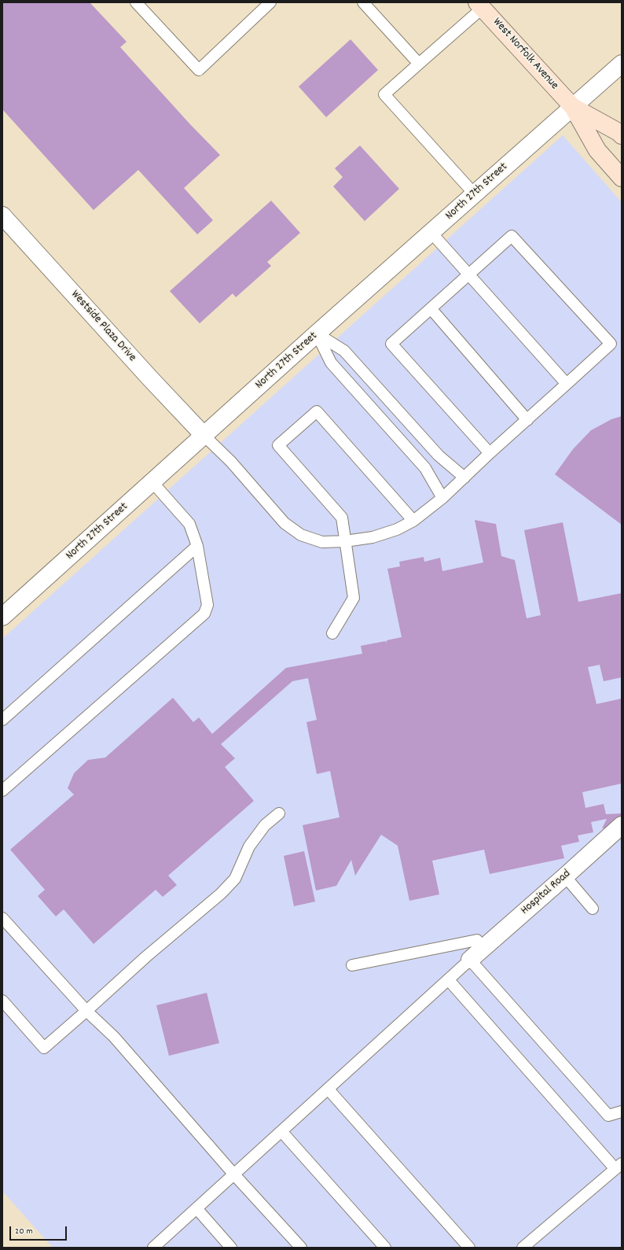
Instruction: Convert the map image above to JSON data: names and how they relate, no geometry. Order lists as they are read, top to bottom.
{
  "streets": {
    "main road": ["West Norfolk Avenue"],
    "street": ["North 27th Street", "Westside Plaza Drive", "Hospital Road"]
  },
  "crossings": [
    ["West Norfolk Avenue", "North 27th Street"],
    ["North 27th Street", "Westside Plaza Drive"]
  ],
  "scale_bar": "20 m"
}
